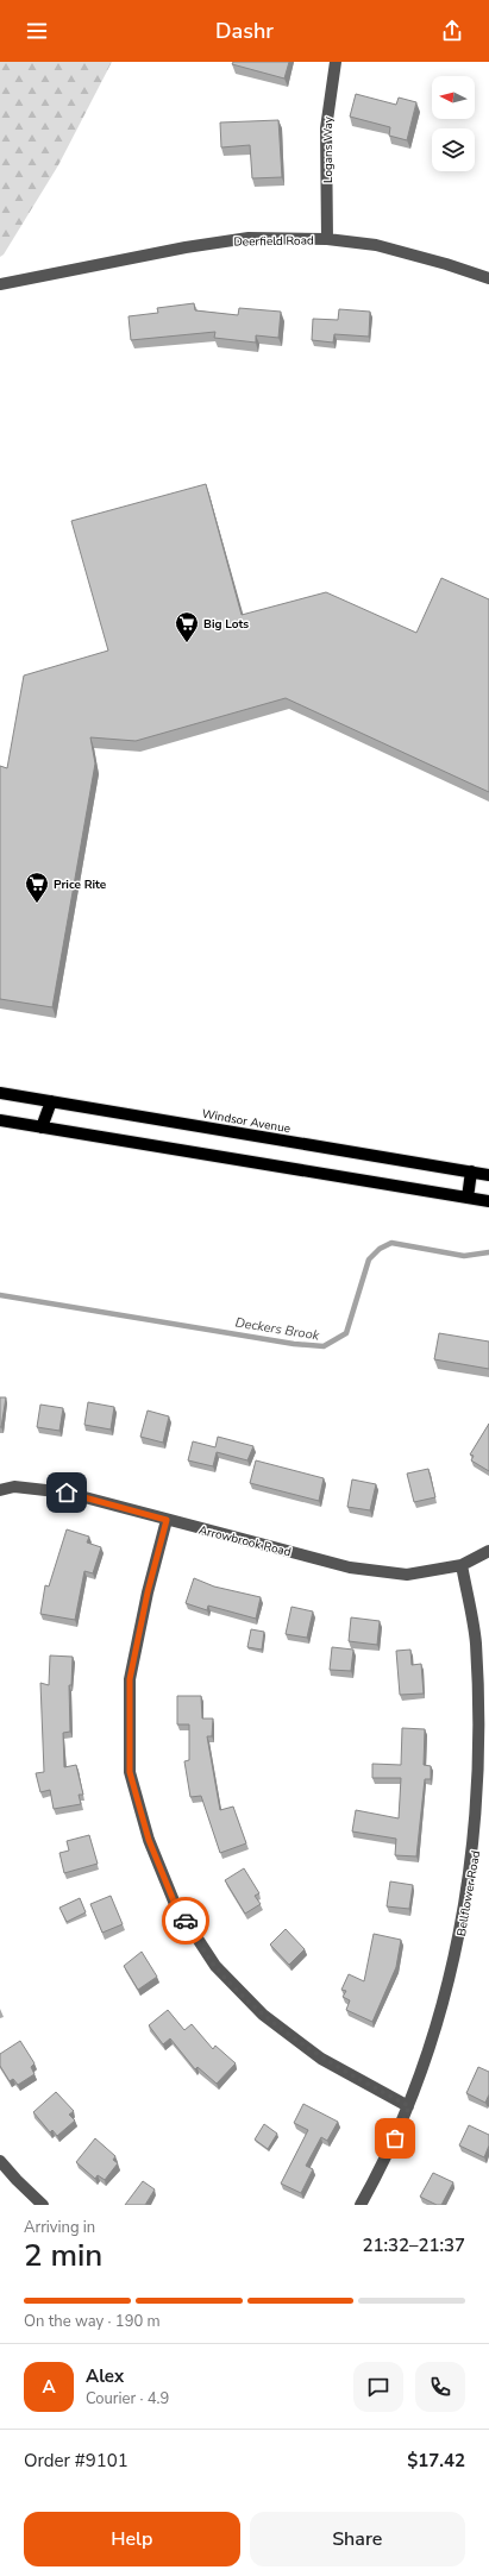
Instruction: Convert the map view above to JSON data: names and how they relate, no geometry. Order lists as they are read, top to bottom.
{
  "streets": {
    "main road": ["Windsor Avenue"],
    "street": [
      "Logans Way",
      "Deerfield Road",
      "Arrowbrook Road",
      "Bellflower Road"
    ]
  },
  "crossings": [
    ["Logans Way", "Deerfield Road"],
    ["Arrowbrook Road", "Bellflower Road"]
  ],
  "water": ["Deckers Brook"],
  "places": {
    "supermarket": ["Big Lots", "Price Rite"]
  },
  "north": "left",
  "page": {
    "header": "Dashr",
    "heading": ["2 min", "Arriving in", "21:32–21:37"],
    "panel": [
      "Alex",
      "Courier · 4.9",
      "Order #9101",
      "$17.42"
    ],
    "bar": "On the way · 190 m",
    "round": "A",
    "buttons": ["Help", "Share"]
  }
}
